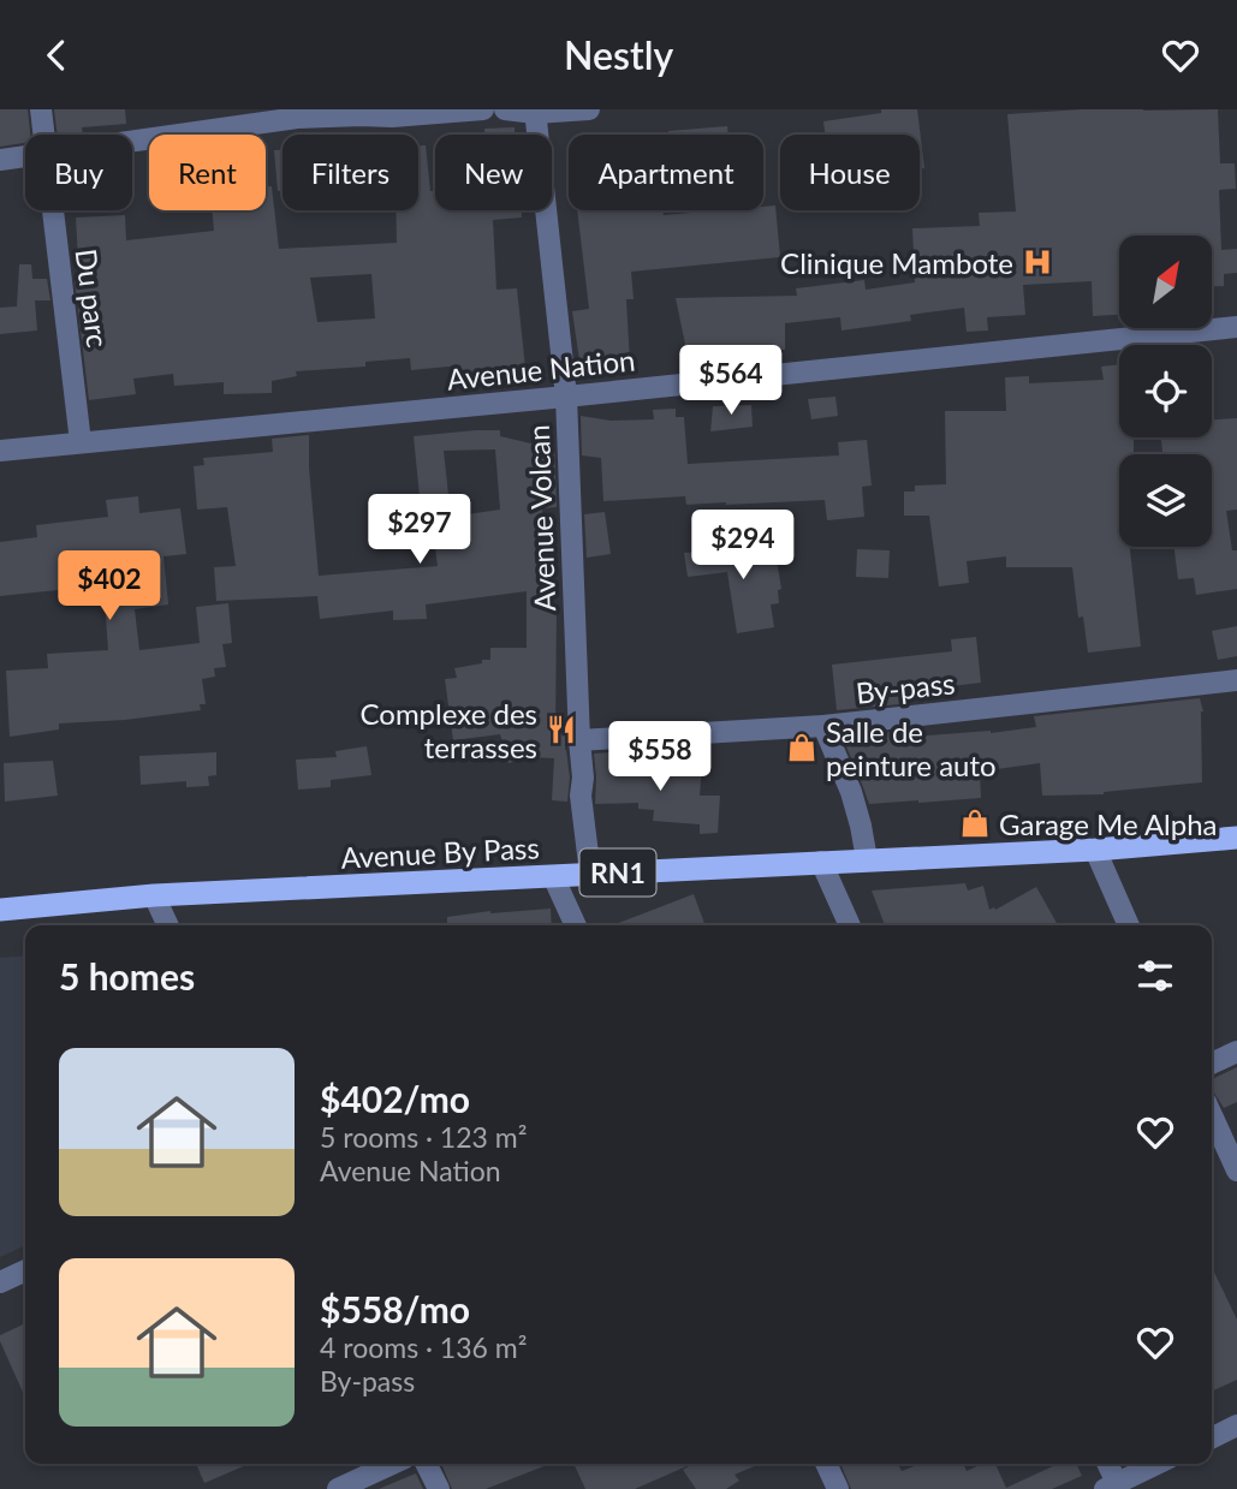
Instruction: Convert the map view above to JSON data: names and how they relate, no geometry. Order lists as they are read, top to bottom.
{
  "streets": {
    "highway": ["Avenue By Pass", "RN1"],
    "street": [
      "Du parc",
      "Avenue Nation",
      "Avenue Volcan",
      "By-pass"
    ]
  },
  "crossings": [
    ["Du parc", "Avenue Nation"],
    ["Avenue Nation", "Avenue Volcan"],
    ["Avenue Volcan", "By-pass"],
    ["Avenue Volcan", "Avenue By Pass"]
  ],
  "places": {
    "hospital": ["Clinique Mambote"],
    "restaurant": ["Complexe des terrasses"],
    "shop": ["Salle de peinture auto", "Garage Me Alpha"]
  },
  "north": "top right",
  "page": {
    "header": "Nestly",
    "chip": [
      "Buy",
      "Rent",
      "Filters",
      "New",
      "Apartment",
      "House"
    ],
    "price": [
      "$564",
      "$297",
      "$294",
      "$402",
      "$558"
    ],
    "heading": "5 homes",
    "list": [
      {
        "name": "$402/mo",
        "note": "5 rooms · 123 m² · Avenue Nation"
      },
      {
        "name": "$558/mo",
        "note": "4 rooms · 136 m² · By-pass"
      }
    ]
  }
}
